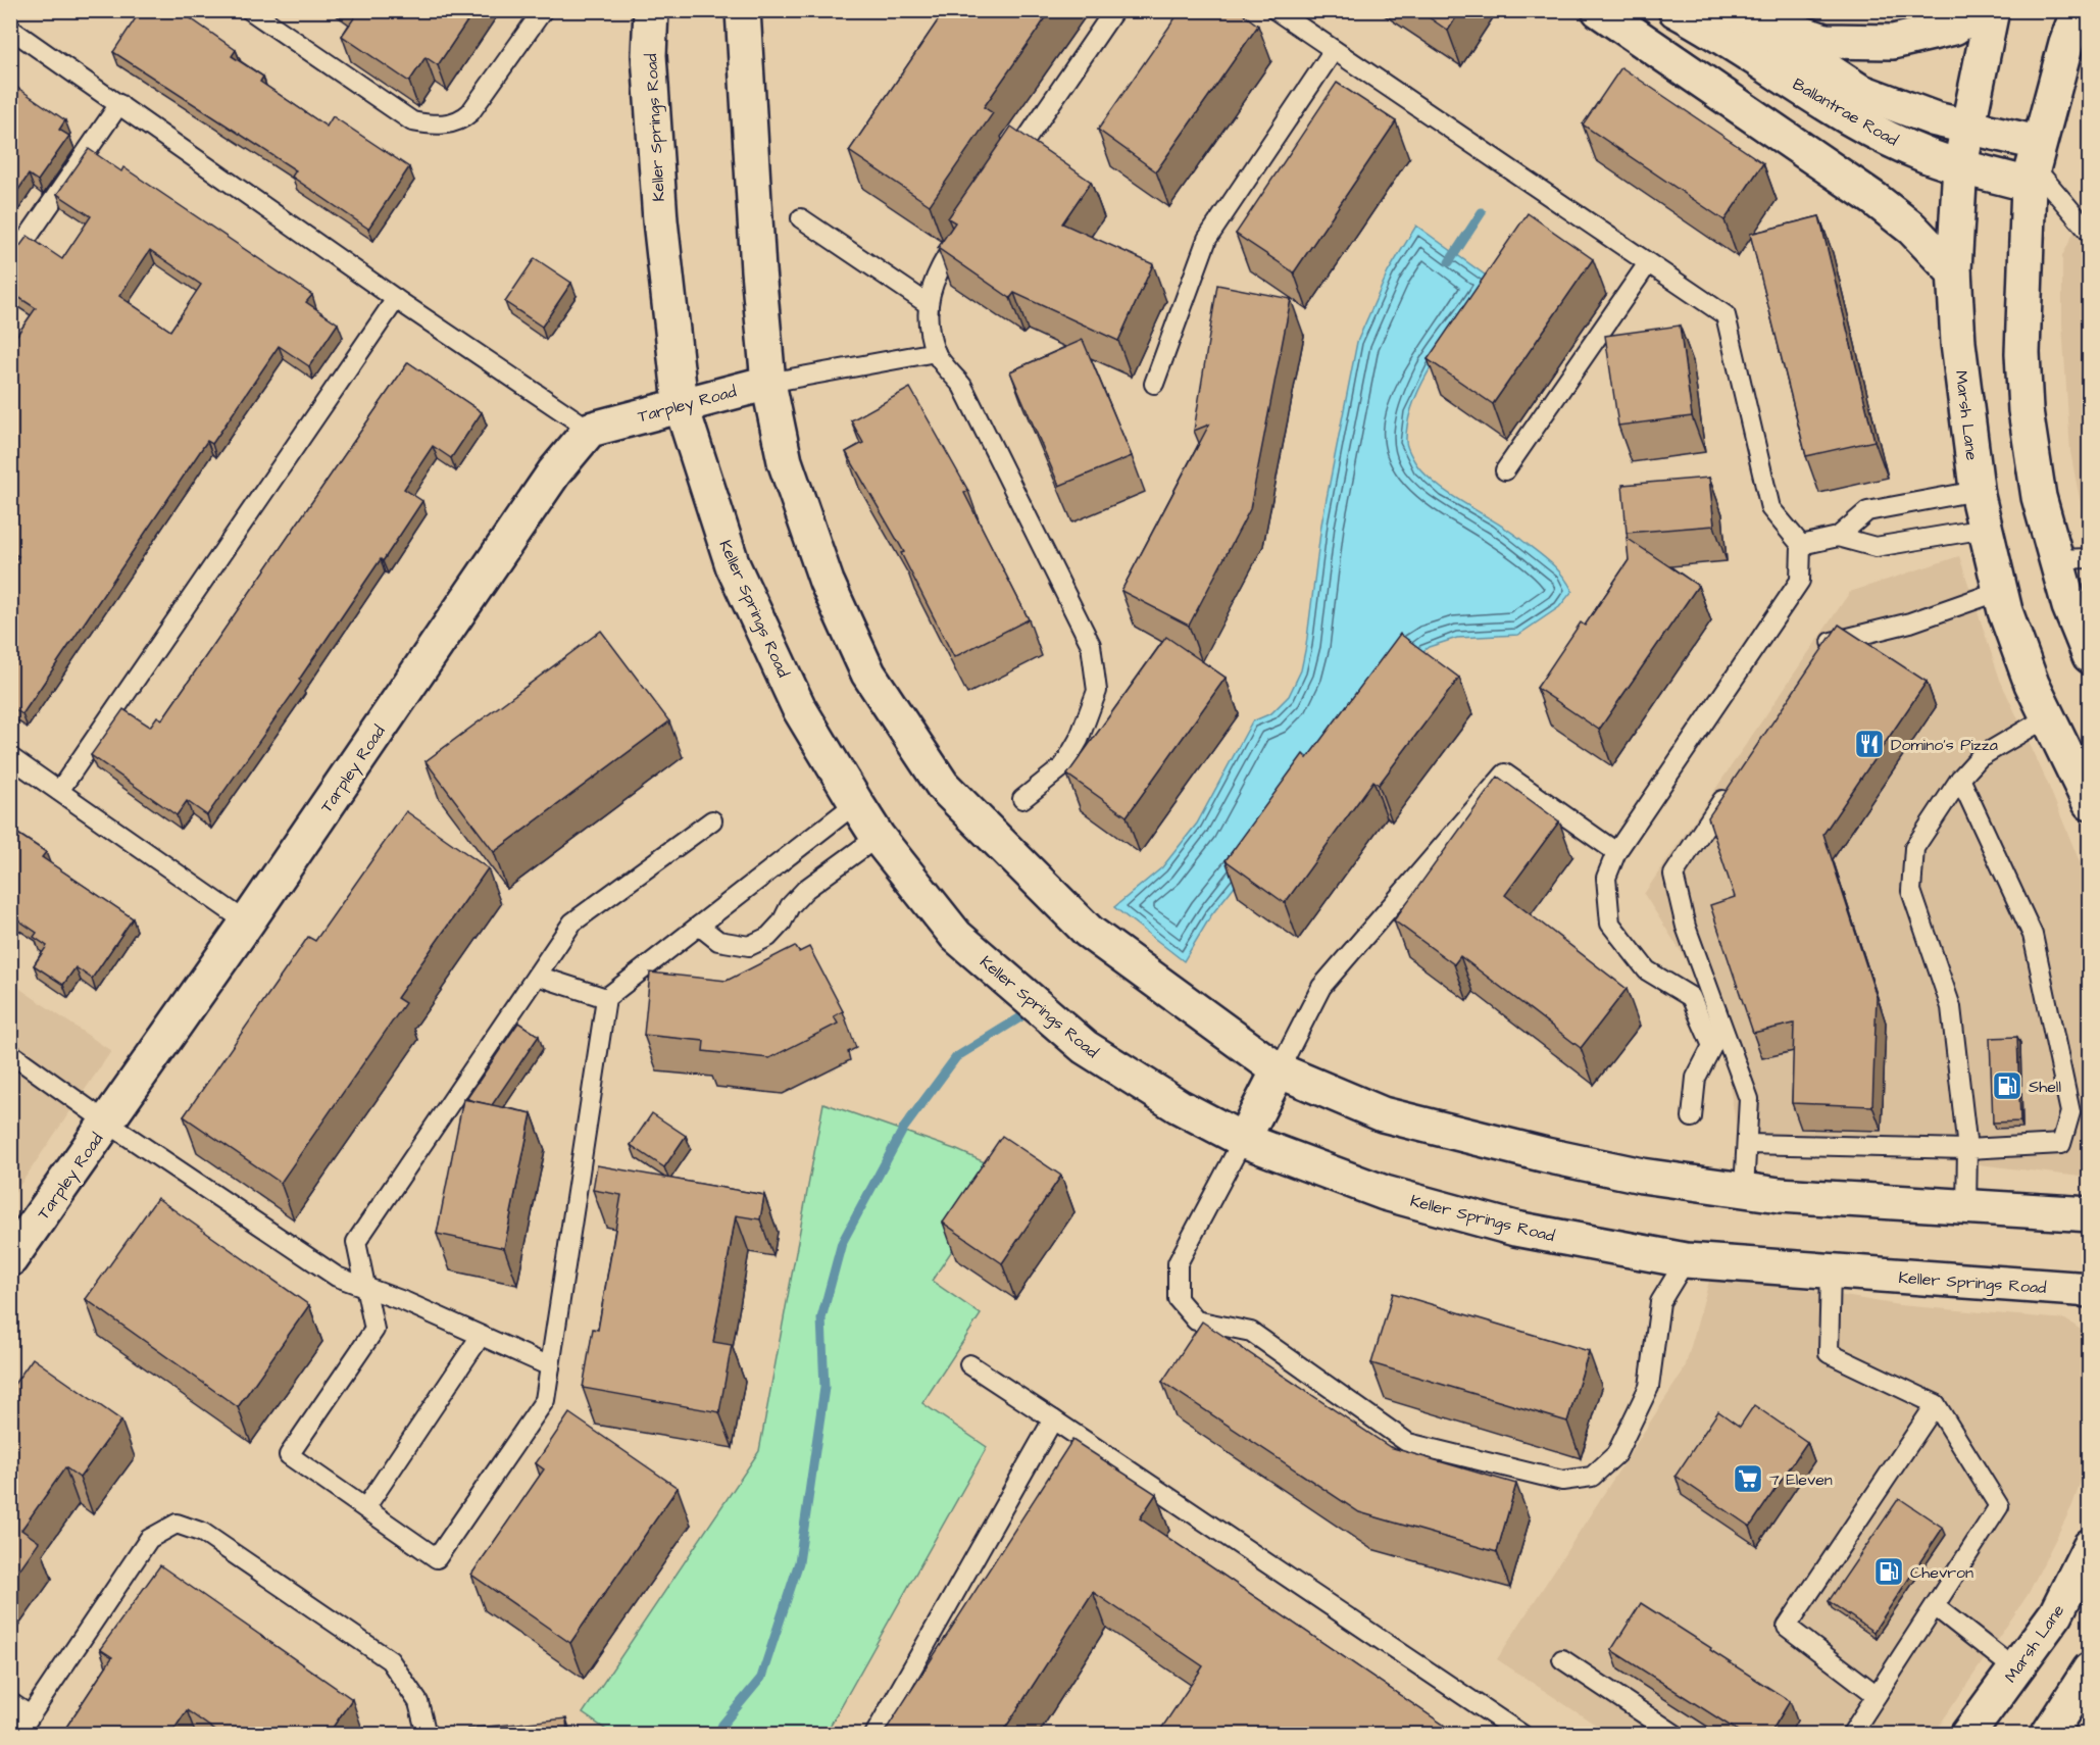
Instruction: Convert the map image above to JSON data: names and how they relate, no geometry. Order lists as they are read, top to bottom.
{
  "streets": {
    "main road": [
      "Ballantrae Road",
      "Keller Springs Road",
      "Tarpley Road",
      "Marsh Lane"
    ]
  },
  "crossings": [
    ["Ballantrae Road", "Marsh Lane"],
    ["Keller Springs Road", "Tarpley Road"]
  ],
  "places": {
    "restaurant": ["Domino's Pizza"],
    "fuel station": ["Shell", "Chevron"],
    "supermarket": ["7 Eleven"]
  }
}
